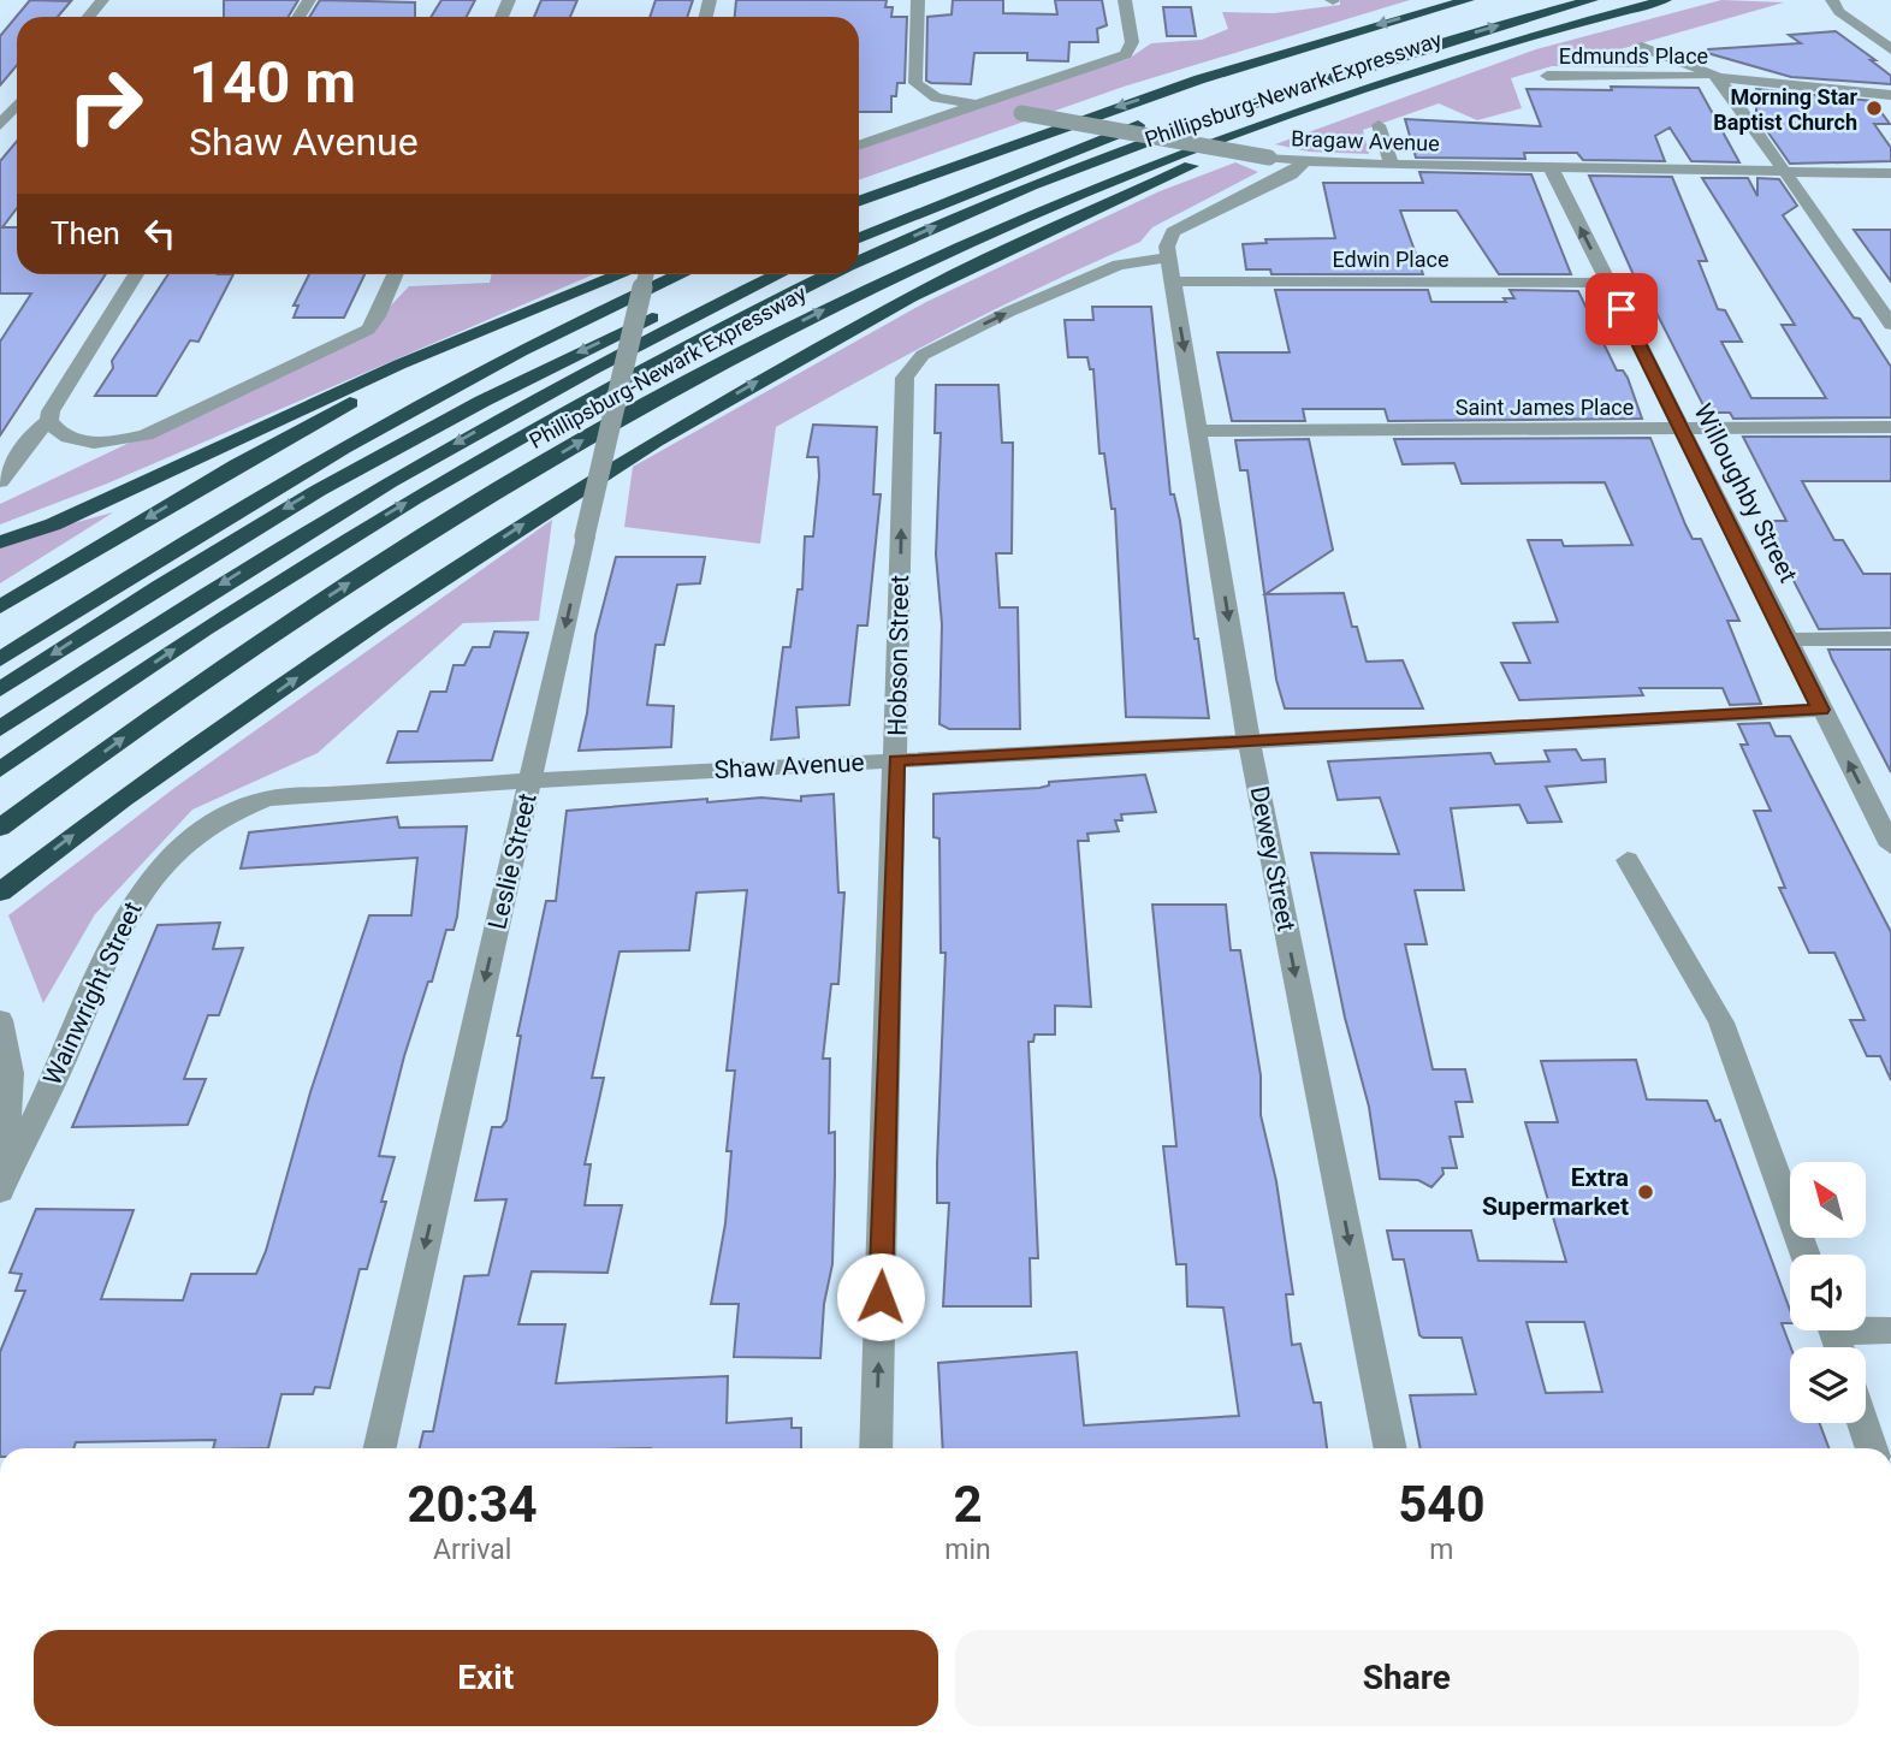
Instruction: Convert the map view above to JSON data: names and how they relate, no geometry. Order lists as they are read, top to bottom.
{
  "streets": {
    "highway": ["Phillipsburg-Newark Expressway"],
    "street": [
      "Edmunds Place",
      "Bragaw Avenue",
      "Edwin Place",
      "Saint James Place",
      "Willoughby Street",
      "Hobson Street",
      "Shaw Avenue",
      "Dewey Street",
      "Leslie Street",
      "Wainwright Street"
    ]
  },
  "crossings": [
    ["Bragaw Avenue", "Willoughby Street"],
    ["Edwin Place", "Willoughby Street"],
    ["Edwin Place", "Hobson Street"],
    ["Edwin Place", "Dewey Street"],
    ["Saint James Place", "Willoughby Street"],
    ["Saint James Place", "Dewey Street"],
    ["Willoughby Street", "Shaw Avenue"],
    ["Hobson Street", "Shaw Avenue"],
    ["Hobson Street", "Dewey Street"],
    ["Shaw Avenue", "Dewey Street"],
    ["Shaw Avenue", "Leslie Street"],
    ["Shaw Avenue", "Wainwright Street"]
  ],
  "one_way": ["Hobson Street", "Dewey Street", "Leslie Street"],
  "places": ["Morning Star Baptist Church", "Extra Supermarket"],
  "north": "top left",
  "page": {
    "turn": ["140 m", "Shaw Avenue"],
    "then": "Then",
    "eta": [
      "20:34",
      "Arrival",
      "2",
      "min",
      "540",
      "m"
    ],
    "buttons": ["Exit", "Share"]
  }
}
